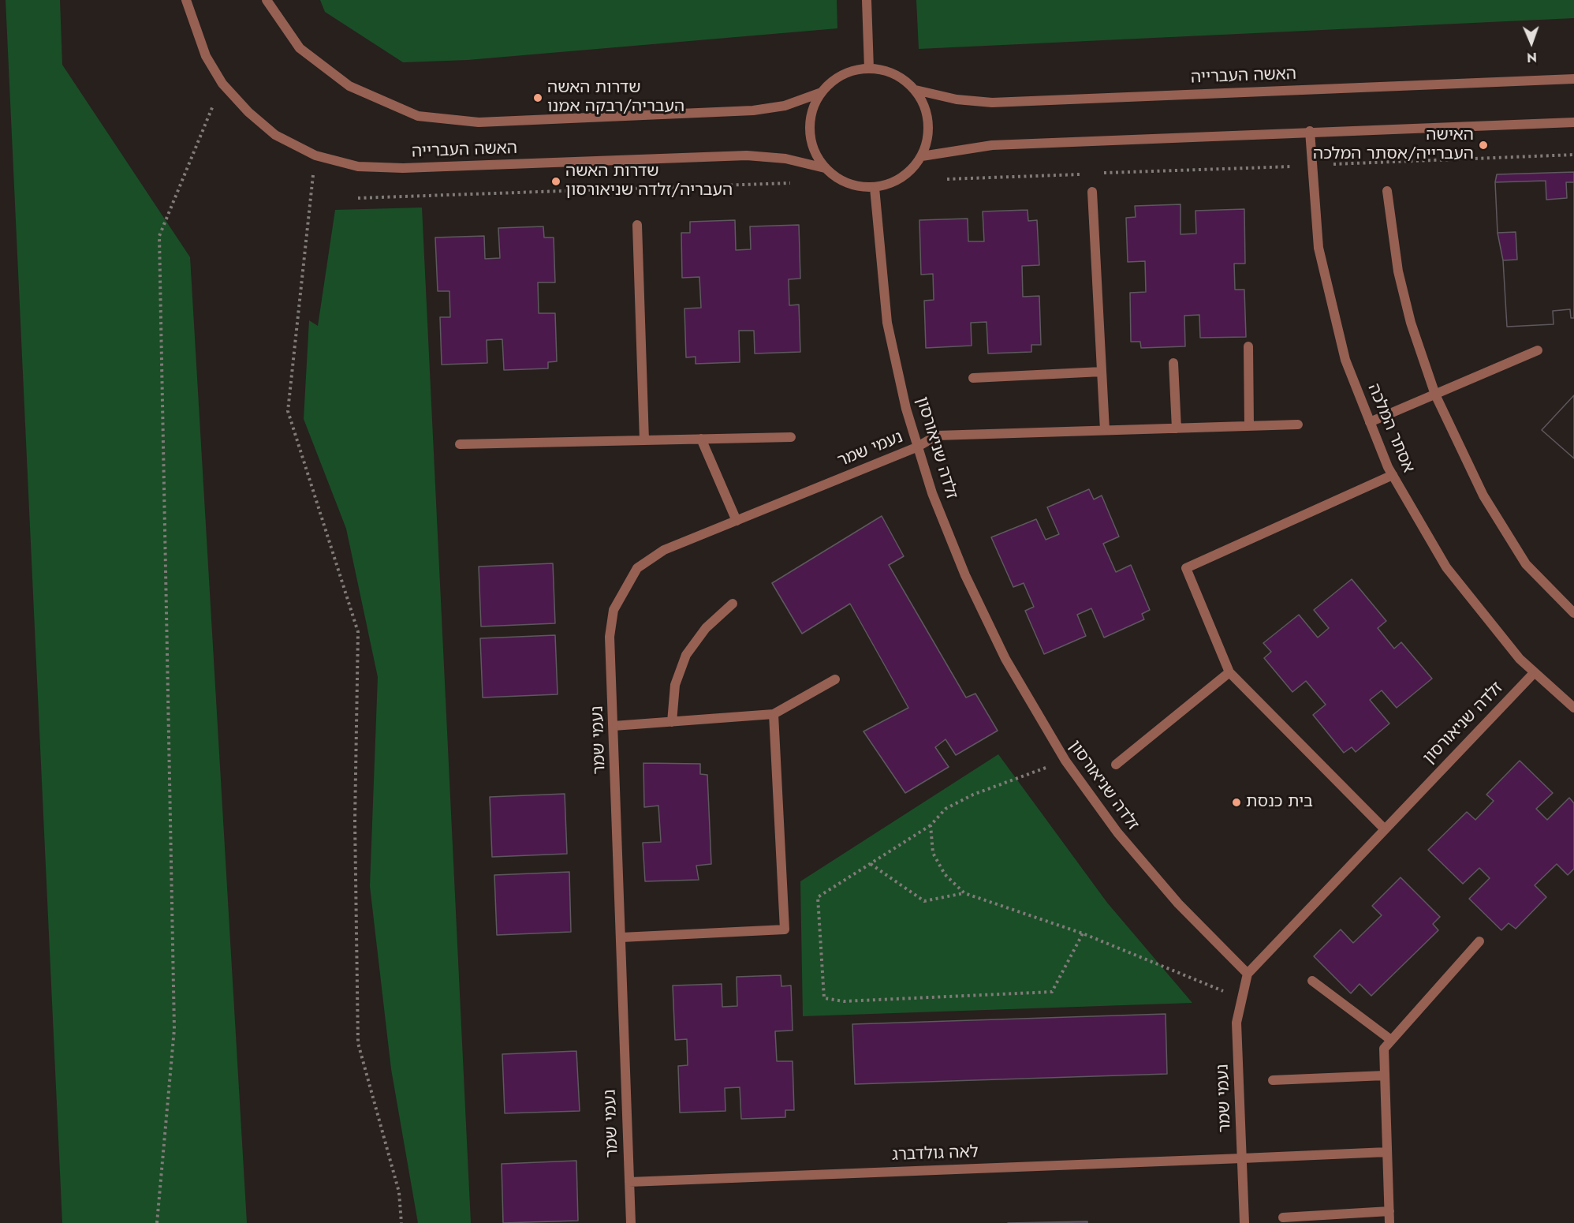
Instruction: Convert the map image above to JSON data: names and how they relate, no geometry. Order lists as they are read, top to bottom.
{
  "streets": {
    "street": [
      "האשה העברייה",
      "אסתר המלכה",
      "זלדה שניאורסון",
      "נעמי שמר",
      "לאה גולדברג"
    ]
  },
  "crossings": [
    ["האשה העברייה", "זלדה שניאורסון"],
    ["אסתר המלכה", "זלדה שניאורסון"],
    ["זלדה שניאורסון", "נעמי שמר"],
    ["נעמי שמר", "לאה גולדברג"]
  ],
  "places": [
    "שדרות האשה העבריה/רבקה אמנו",
    "האישה העברייה/אסתר המלכה",
    "שדרות האשה העבריה/זלדה שניאורסון",
    "בית כנסת"
  ],
  "north": "bottom"
}
